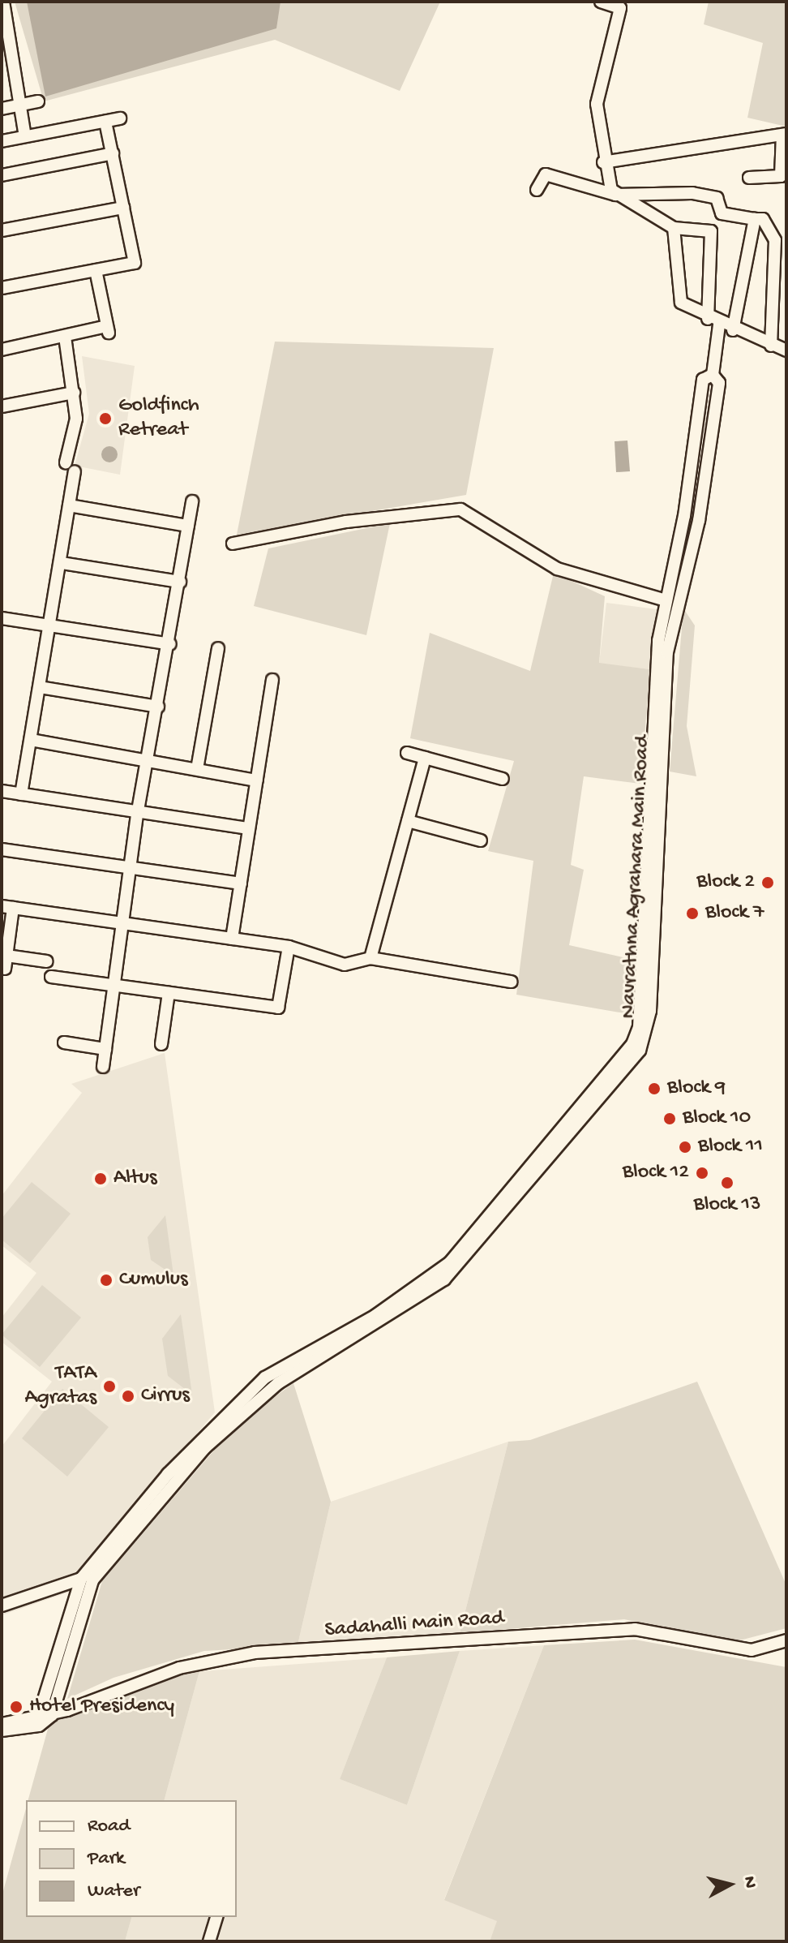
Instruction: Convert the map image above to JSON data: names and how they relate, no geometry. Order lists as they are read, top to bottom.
{
  "streets": {
    "street": ["Navrathna Agrahara Main Road", "Sadahalli Main Road"]
  },
  "crossings": [
    ["Navrathna Agrahara Main Road", "Sadahalli Main Road"]
  ],
  "places": [
    "Goldfinch Retreat",
    "Block 2",
    "Block 7",
    "Block 9",
    "Block 10",
    "Block 11",
    "Block 12",
    "Altus",
    "Block 13",
    "Cumulus",
    "TATA Agratas",
    "Cirrus",
    "Hotel Presidency"
  ],
  "legend": ["Road", "Park", "Water"],
  "north": "right"
}
